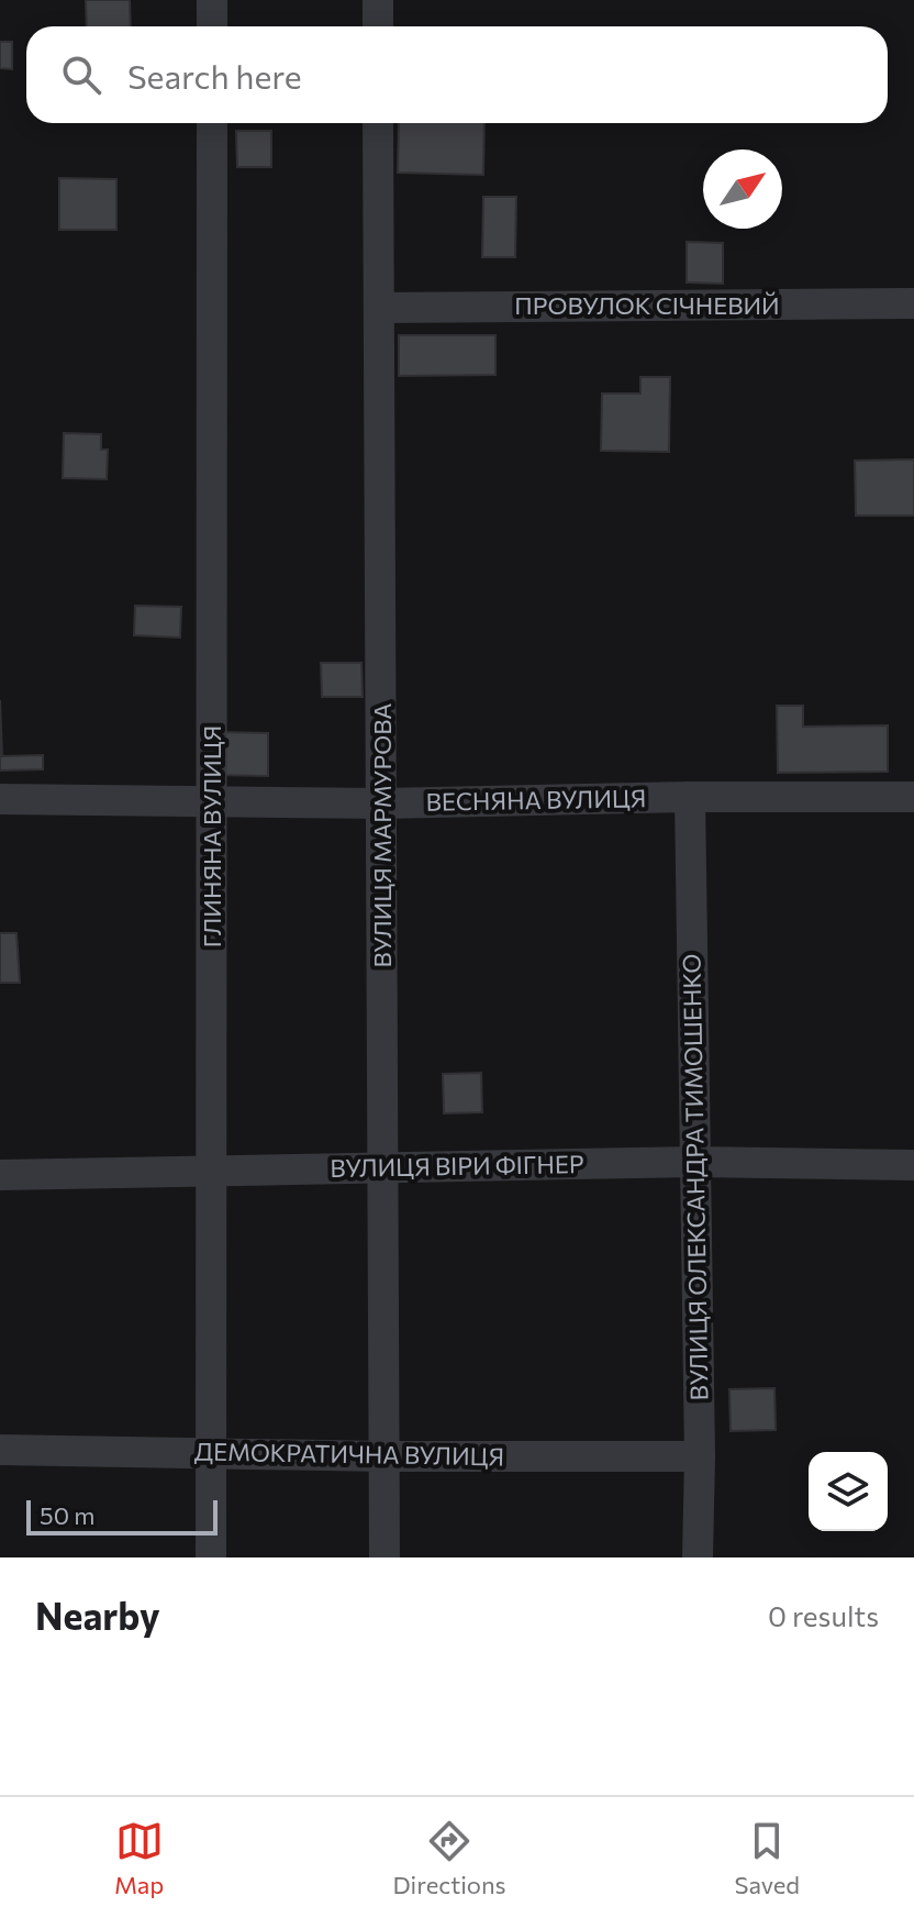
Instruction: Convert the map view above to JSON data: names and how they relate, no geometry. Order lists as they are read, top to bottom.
{
  "streets": {
    "street": [
      "ПРОВУЛОК СІЧНЕВИЙ",
      "ВЕСНЯНА ВУЛИЦЯ",
      "ВУЛИЦЯ МАРМУРОВА",
      "ГЛИНЯНА ВУЛИЦЯ",
      "ВУЛИЦЯ ВІРИ ФІГНЕР",
      "ВУЛИЦЯ ОЛЕКСАНДРА ТИМОШЕНКО",
      "ДЕМОКРАТИЧНА ВУЛИЦЯ"
    ]
  },
  "crossings": [
    ["ПРОВУЛОК СІЧНЕВИЙ", "ВУЛИЦЯ МАРМУРОВА"],
    ["ВЕСНЯНА ВУЛИЦЯ", "ВУЛИЦЯ МАРМУРОВА"],
    ["ВЕСНЯНА ВУЛИЦЯ", "ГЛИНЯНА ВУЛИЦЯ"],
    ["ВЕСНЯНА ВУЛИЦЯ", "ВУЛИЦЯ ОЛЕКСАНДРА ТИМОШЕНКО"],
    ["ВУЛИЦЯ МАРМУРОВА", "ВУЛИЦЯ ВІРИ ФІГНЕР"],
    ["ВУЛИЦЯ МАРМУРОВА", "ДЕМОКРАТИЧНА ВУЛИЦЯ"],
    ["ГЛИНЯНА ВУЛИЦЯ", "ВУЛИЦЯ ВІРИ ФІГНЕР"],
    ["ГЛИНЯНА ВУЛИЦЯ", "ДЕМОКРАТИЧНА ВУЛИЦЯ"],
    ["ВУЛИЦЯ ВІРИ ФІГНЕР", "ВУЛИЦЯ ОЛЕКСАНДРА ТИМОШЕНКО"],
    ["ВУЛИЦЯ ОЛЕКСАНДРА ТИМОШЕНКО", "ДЕМОКРАТИЧНА ВУЛИЦЯ"]
  ],
  "scale_bar": "50 m",
  "north": "top right",
  "page": {
    "search": "Search here",
    "scale": "50 m",
    "heading": ["Nearby", "0 results"],
    "nav": ["Map", "Directions", "Saved"]
  }
}
